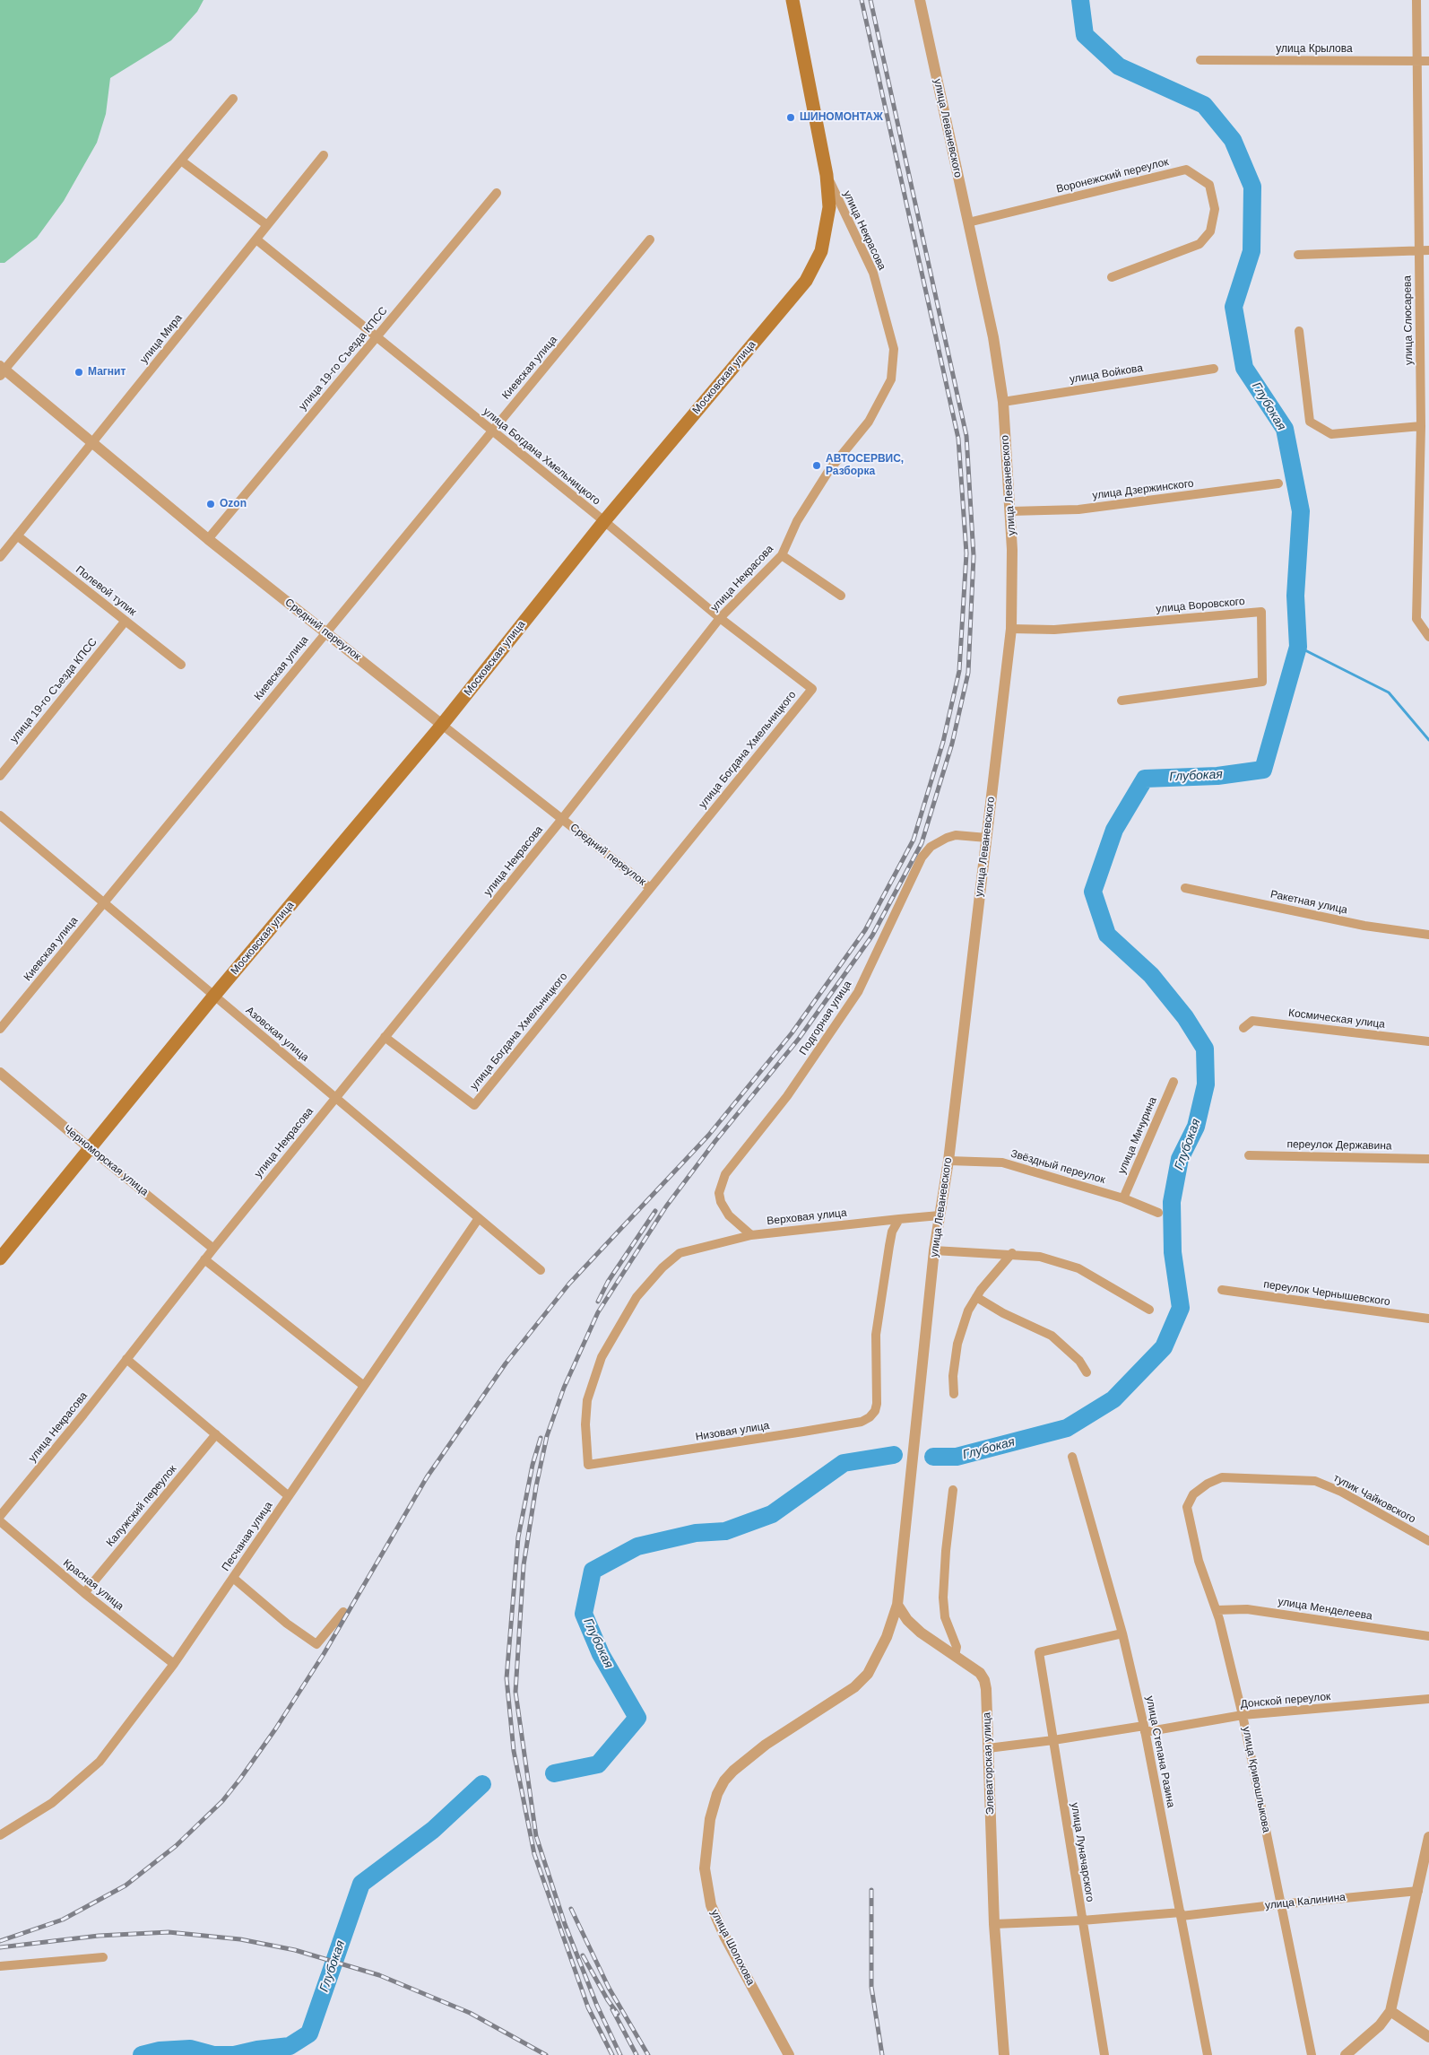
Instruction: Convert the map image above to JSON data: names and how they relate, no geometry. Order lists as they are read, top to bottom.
{
  "streets": {
    "main road": ["Московская улица"],
    "street": [
      "улица Крылова",
      "улица Леваневского",
      "Воронежский переулок",
      "улица Некрасова",
      "улица Слюсарева",
      "улица Мира",
      "улица 19-го Съезда КПСС",
      "Киевская улица",
      "улица Войкова",
      "улица Богдана Хмельницкого",
      "улица Дзержинского",
      "Полевой тупик",
      "улица Воровского",
      "Средний переулок",
      "Ракетная улица",
      "Подгорная улица",
      "Космическая улица",
      "Азовская улица",
      "улица Мичурина",
      "переулок Державина",
      "Черноморская улица",
      "Звёздный переулок",
      "Верховая улица",
      "переулок Чернышевского",
      "Низовая улица",
      "тупик Чайковского",
      "Калужский переулок",
      "Песчаная улица",
      "Красная улица",
      "улица Менделеева",
      "Донской переулок",
      "улица Степана Разина",
      "Элеваторская улица",
      "улица Кривошлыкова",
      "улица Луначарского",
      "улица Калинина",
      "улица Шолохова"
    ]
  },
  "crossings": [
    ["улица Крылова", "улица Слюсарева"],
    ["улица Леваневского", "Воронежский переулок"],
    ["улица Леваневского", "улица Войкова"],
    ["улица Леваневского", "улица Дзержинского"],
    ["улица Леваневского", "улица Воровского"],
    ["улица Леваневского", "Подгорная улица"],
    ["улица Леваневского", "Звёздный переулок"],
    ["улица Леваневского", "Верховая улица"],
    ["улица Леваневского", "Элеваторская улица"],
    ["улица Леваневского", "улица Шолохова"],
    ["улица Некрасова", "Московская улица"],
    ["улица Некрасова", "улица Богдана Хмельницкого"],
    ["улица Некрасова", "Средний переулок"],
    ["улица Некрасова", "Азовская улица"],
    ["улица Некрасова", "Черноморская улица"],
    ["улица Мира", "улица Богдана Хмельницкого"],
    ["улица Мира", "Полевой тупик"],
    ["улица Мира", "Средний переулок"],
    ["улица 19-го Съезда КПСС", "улица Богдана Хмельницкого"],
    ["улица 19-го Съезда КПСС", "Полевой тупик"],
    ["улица 19-го Съезда КПСС", "Средний переулок"],
    ["Киевская улица", "улица Богдана Хмельницкого"],
    ["Киевская улица", "Средний переулок"],
    ["Киевская улица", "Азовская улица"],
    ["Московская улица", "улица Богдана Хмельницкого"],
    ["Московская улица", "Средний переулок"],
    ["Московская улица", "Азовская улица"],
    ["Московская улица", "Черноморская улица"],
    ["улица Богдана Хмельницкого", "Средний переулок"],
    ["Подгорная улица", "Верховая улица"],
    ["Азовская улица", "Песчаная улица"],
    ["улица Мичурина", "Звёздный переулок"],
    ["Верховая улица", "Низовая улица"],
    ["тупик Чайковского", "улица Кривошлыкова"],
    ["Калужский переулок", "Красная улица"],
    ["Песчаная улица", "Красная улица"],
    ["улица Менделеева", "улица Кривошлыкова"],
    ["Донской переулок", "улица Степана Разина"],
    ["Донской переулок", "Элеваторская улица"],
    ["Донской переулок", "улица Кривошлыкова"],
    ["Донской переулок", "улица Луначарского"],
    ["улица Степана Разина", "улица Луначарского"],
    ["улица Степана Разина", "улица Калинина"],
    ["Элеваторская улица", "улица Калинина"],
    ["улица Кривошлыкова", "улица Калинина"],
    ["улица Луначарского", "улица Калинина"]
  ],
  "water": ["Глубокая"],
  "places": [
    "ШИНОМОНТАЖ",
    "Магнит",
    "АВТОСЕРВИС, Разборка",
    "Ozon"
  ]
}
